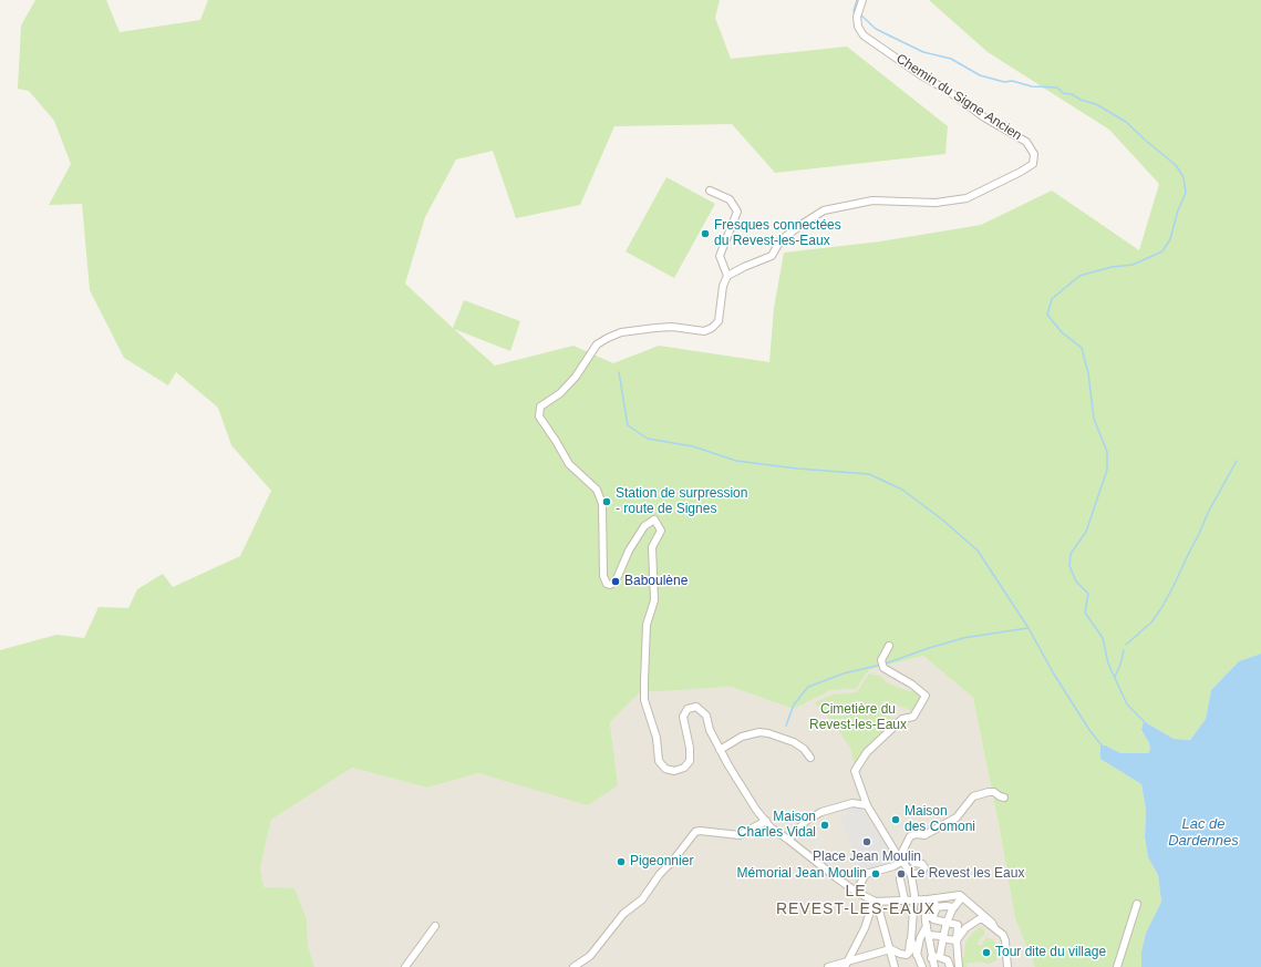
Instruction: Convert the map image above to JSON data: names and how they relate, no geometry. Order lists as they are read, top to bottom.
{
  "streets": {
    "street": ["Chemin du Signe Ancien"]
  },
  "districts": ["LE REVEST-LES-EAUX"],
  "water": ["Lac de Dardennes"],
  "parks": ["Cimetière du Revest-les-Eaux"],
  "places": [
    "Fresques connectées du Revest-les-Eaux",
    "Station de surpression - route de Signes",
    "Baboulène",
    "Maison des Comoni",
    "Maison Charles Vidal",
    "Place Jean Moulin",
    "Pigeonnier",
    "Mémorial Jean Moulin",
    "Le Revest les Eaux",
    "Tour dite du village"
  ]
}
